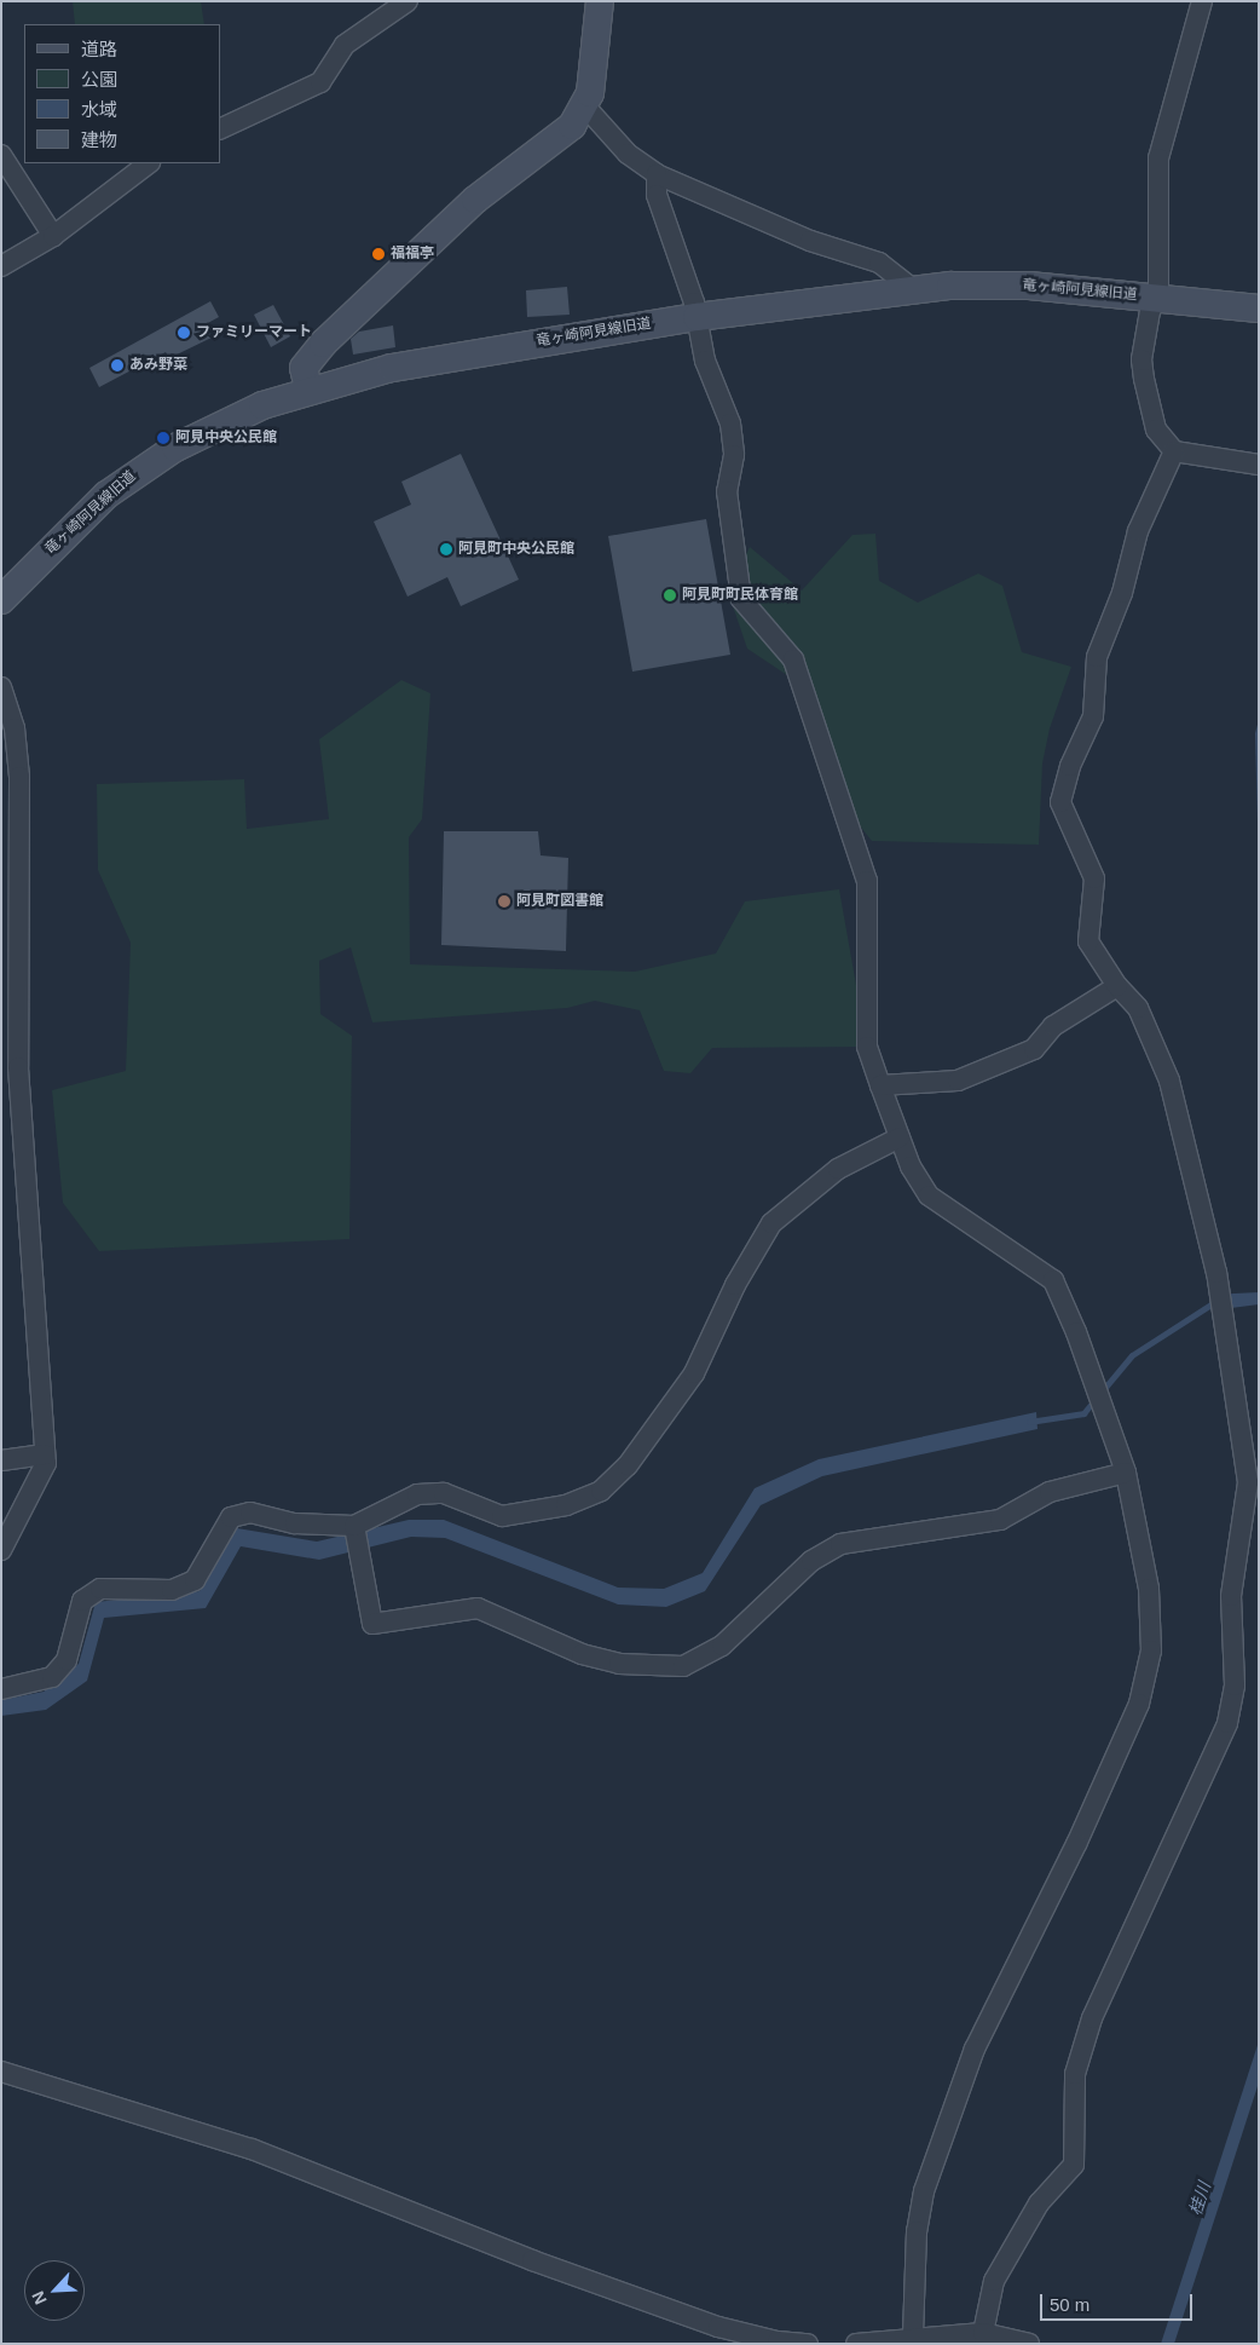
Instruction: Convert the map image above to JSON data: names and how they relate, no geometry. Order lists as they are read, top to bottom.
{
  "streets": {
    "street": ["竜ヶ崎阿見線旧道"]
  },
  "water": ["桂川"],
  "places": [
    "福福亭",
    "ファミリーマート",
    "あみ野菜",
    "阿見中央公民館",
    "阿見町中央公民館",
    "阿見町町民体育館",
    "阿見町図書館"
  ],
  "legend": [
    "道路",
    "公園",
    "水域",
    "建物"
  ],
  "scale_bar": "50 m",
  "north": "bottom left"
}
